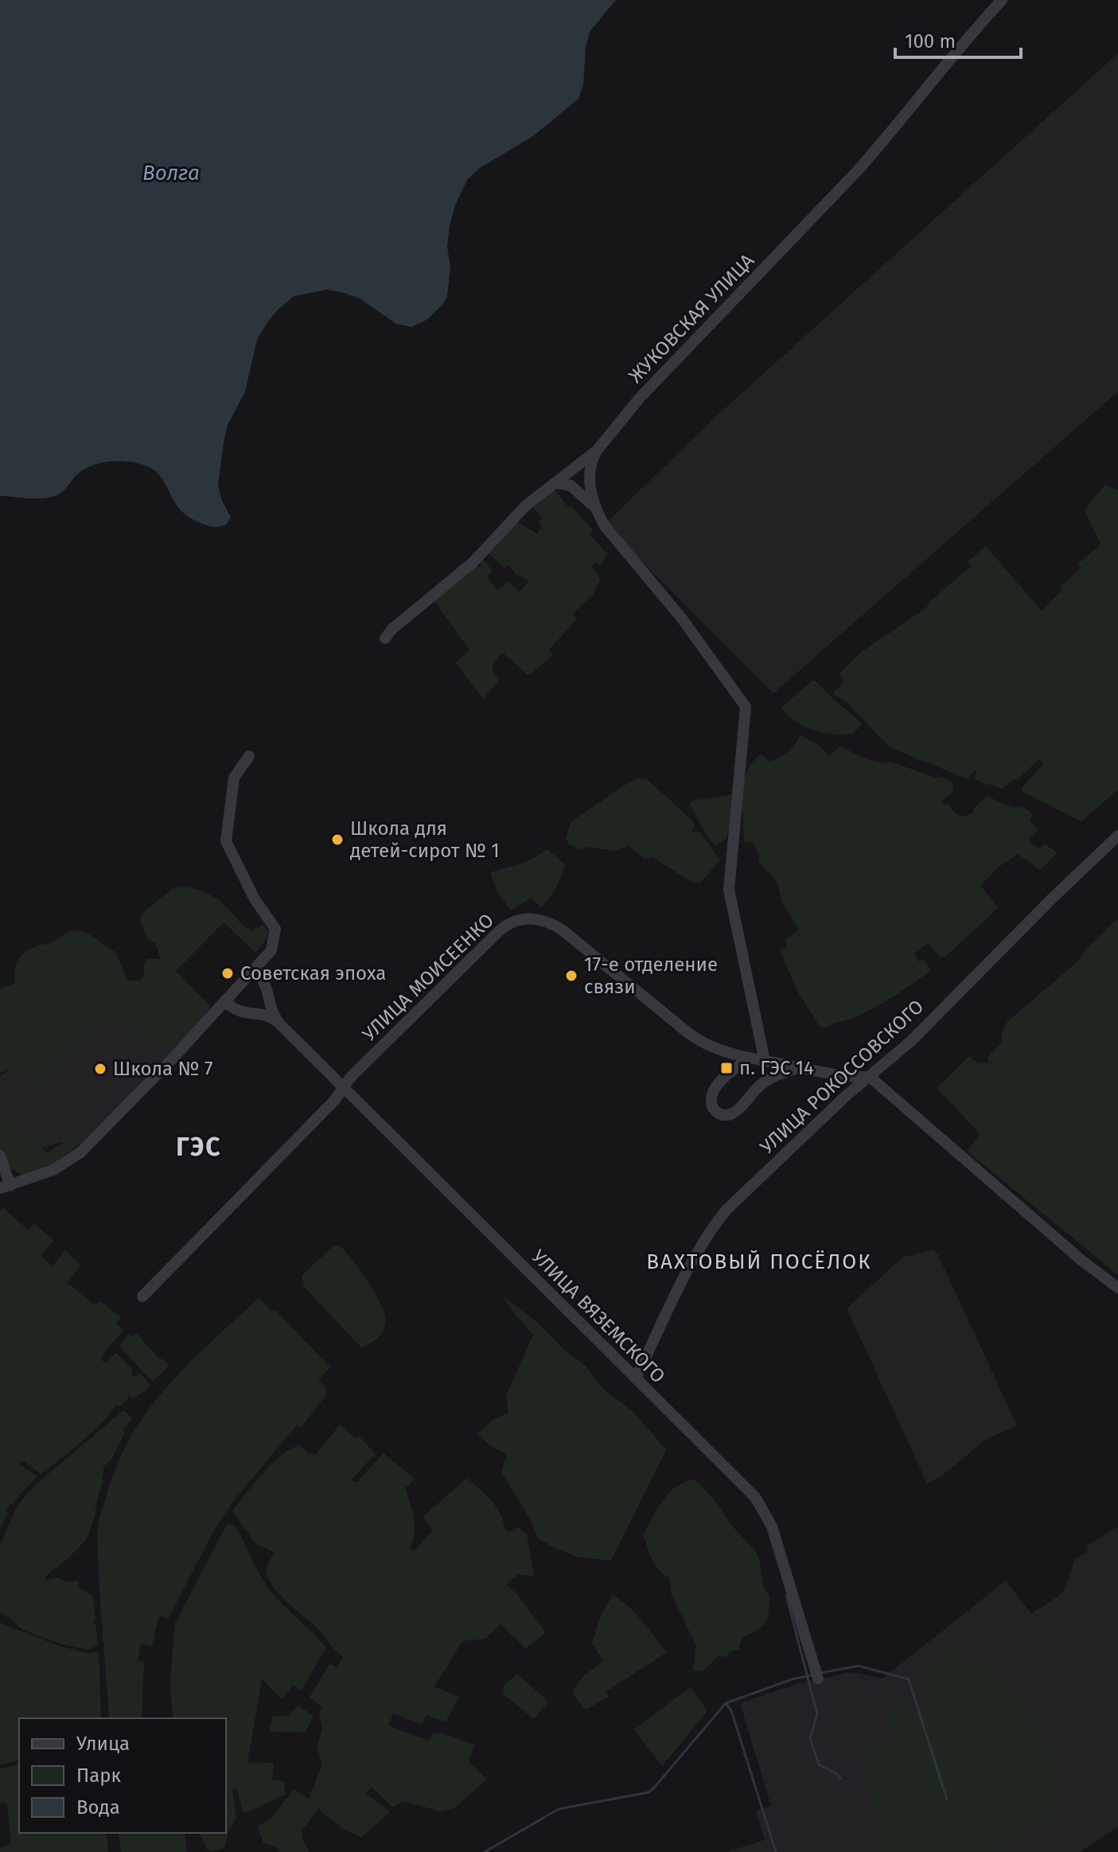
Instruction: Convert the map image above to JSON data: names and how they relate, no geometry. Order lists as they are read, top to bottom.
{
  "streets": {
    "street": [
      "ЖУКОВСКАЯ УЛИЦА",
      "УЛИЦА МОИСЕЕНКО",
      "УЛИЦА РОКОССОВСКОГО",
      "УЛИЦА ВЯЗЕМСКОГО"
    ]
  },
  "crossings": [
    ["УЛИЦА МОИСЕЕНКО", "УЛИЦА РОКОССОВСКОГО"],
    ["УЛИЦА МОИСЕЕНКО", "УЛИЦА ВЯЗЕМСКОГО"],
    ["УЛИЦА РОКОССОВСКОГО", "УЛИЦА ВЯЗЕМСКОГО"]
  ],
  "districts": ["ГЭС", "ВАХТОВЫЙ ПОСЁЛОК"],
  "water": ["Волга"],
  "places": {
    "other": [
      "Школа для детей-сирот № 1",
      "Советская эпоха",
      "17-е отделение связи",
      "Школа № 7"
    ],
    "transit": ["п. ГЭС 14"]
  },
  "legend": ["Улица", "Парк", "Вода"],
  "scale_bar": "100 m"
}
